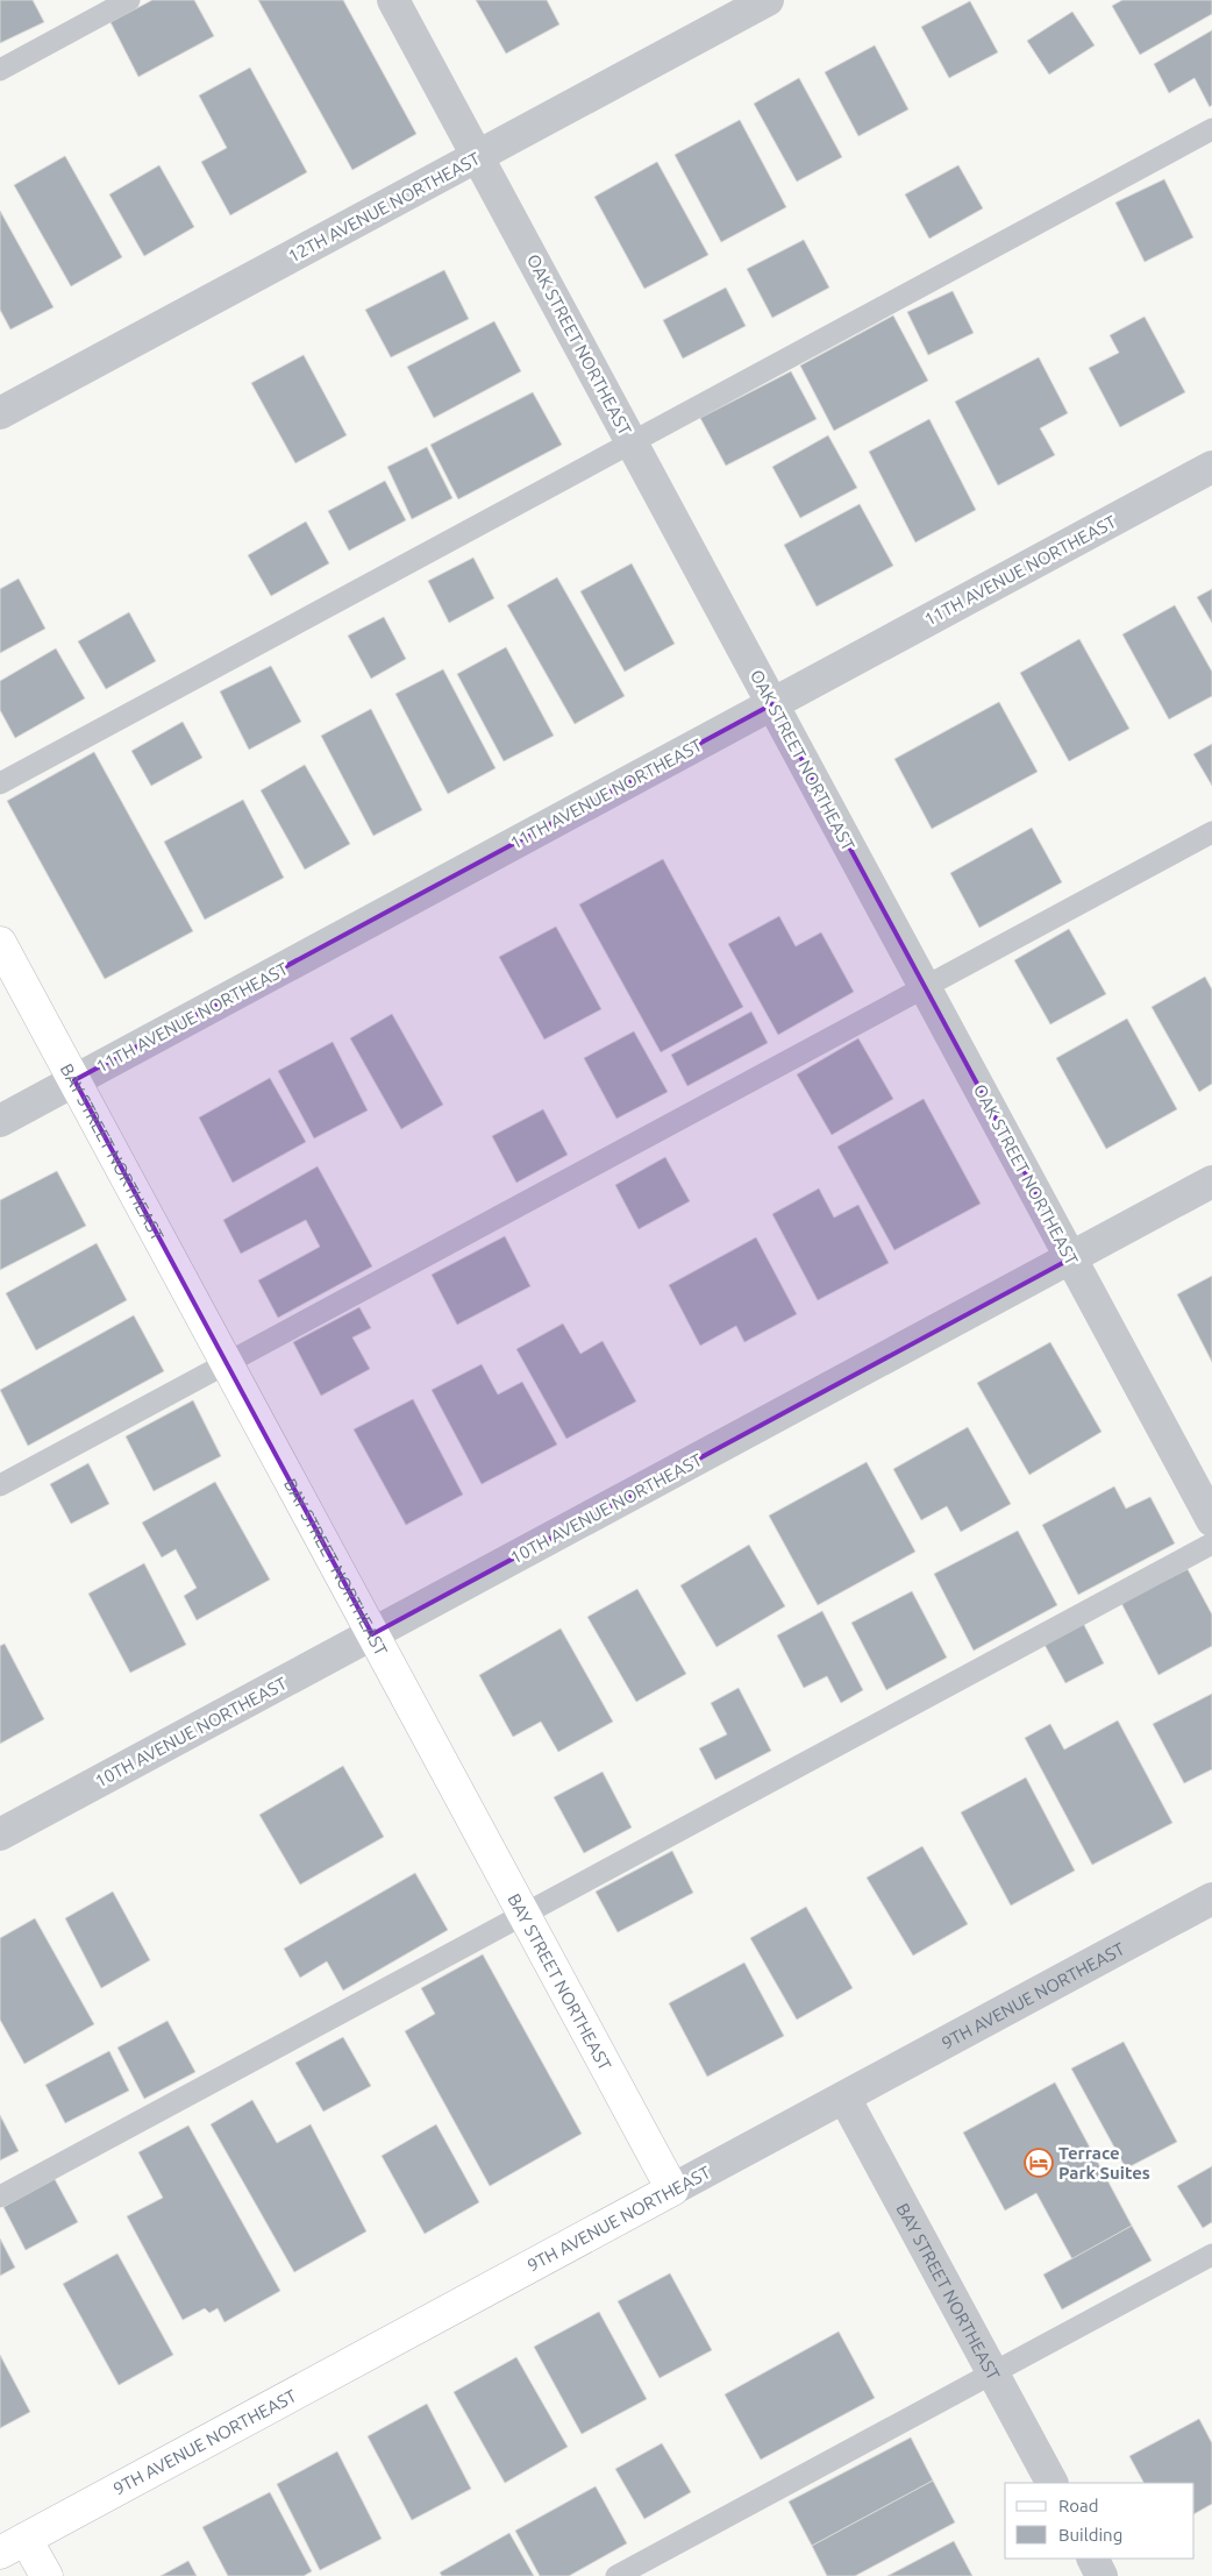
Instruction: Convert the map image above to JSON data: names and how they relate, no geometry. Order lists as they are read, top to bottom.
{
  "streets": {
    "street": [
      "12TH AVENUE NORTHEAST",
      "OAK STREET NORTHEAST",
      "11TH AVENUE NORTHEAST",
      "BAY STREET NORTHEAST",
      "10TH AVENUE NORTHEAST",
      "9TH AVENUE NORTHEAST"
    ]
  },
  "crossings": [
    ["12TH AVENUE NORTHEAST", "OAK STREET NORTHEAST"],
    ["OAK STREET NORTHEAST", "11TH AVENUE NORTHEAST"],
    ["OAK STREET NORTHEAST", "10TH AVENUE NORTHEAST"],
    ["11TH AVENUE NORTHEAST", "BAY STREET NORTHEAST"],
    ["BAY STREET NORTHEAST", "10TH AVENUE NORTHEAST"],
    ["BAY STREET NORTHEAST", "9TH AVENUE NORTHEAST"]
  ],
  "places": {
    "hotel": ["Terrace Park Suites"]
  },
  "legend": ["Road", "Building"]
}
